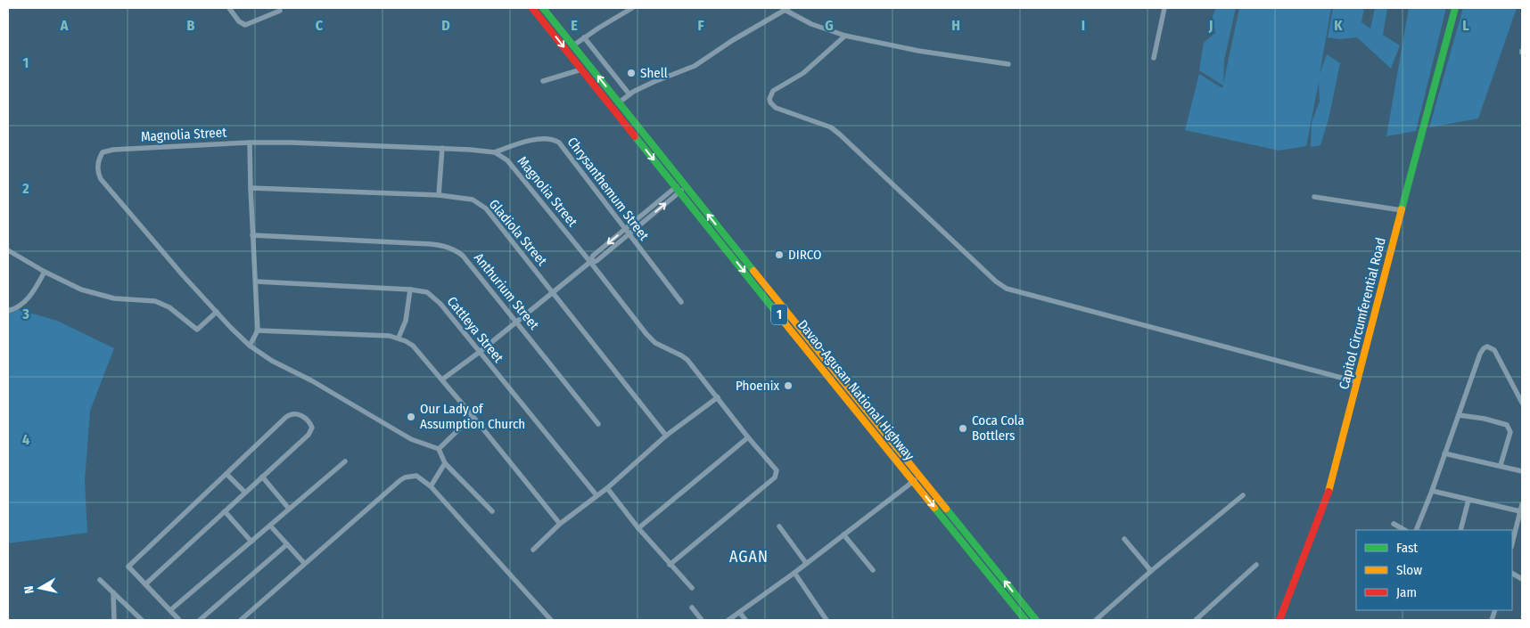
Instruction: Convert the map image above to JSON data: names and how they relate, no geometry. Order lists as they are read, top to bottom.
{
  "streets": {
    "main road": ["Capitol Circumferential Road", "1", "Davao-Agusan National Highway"],
    "street": [
      "Magnolia Street",
      "Chrysanthemum Street",
      "Gladiola Street",
      "Anthurium Street",
      "Cattleya Street"
    ]
  },
  "crossings": [
    ["Magnolia Street", "Chrysanthemum Street"]
  ],
  "districts": ["AGAN"],
  "places": [
    "Shell",
    "DIRCO",
    "Phoenix",
    "Our Lady of Assumption Church",
    "Coca Cola Bottlers"
  ],
  "legend": ["Fast", "Slow", "Jam"],
  "north": "left",
  "grid": {
    "columns": [
      "A",
      "B",
      "C",
      "D",
      "E",
      "F",
      "G",
      "H",
      "I",
      "J",
      "K",
      "L"
    ],
    "rows": [
      "1",
      "2",
      "3",
      "4"
    ]
  }
}
